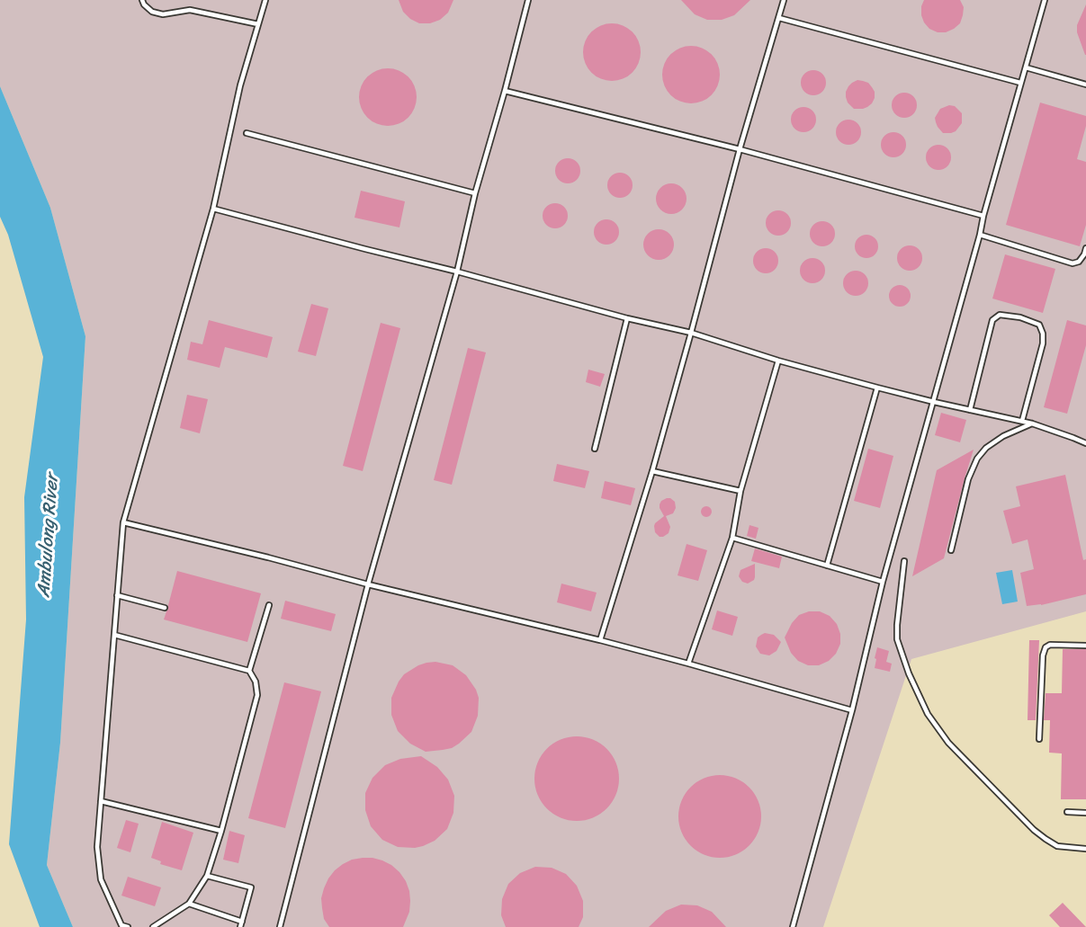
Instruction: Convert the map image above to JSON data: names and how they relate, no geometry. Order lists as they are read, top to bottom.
{
  "water": ["Ambulong River"]
}
